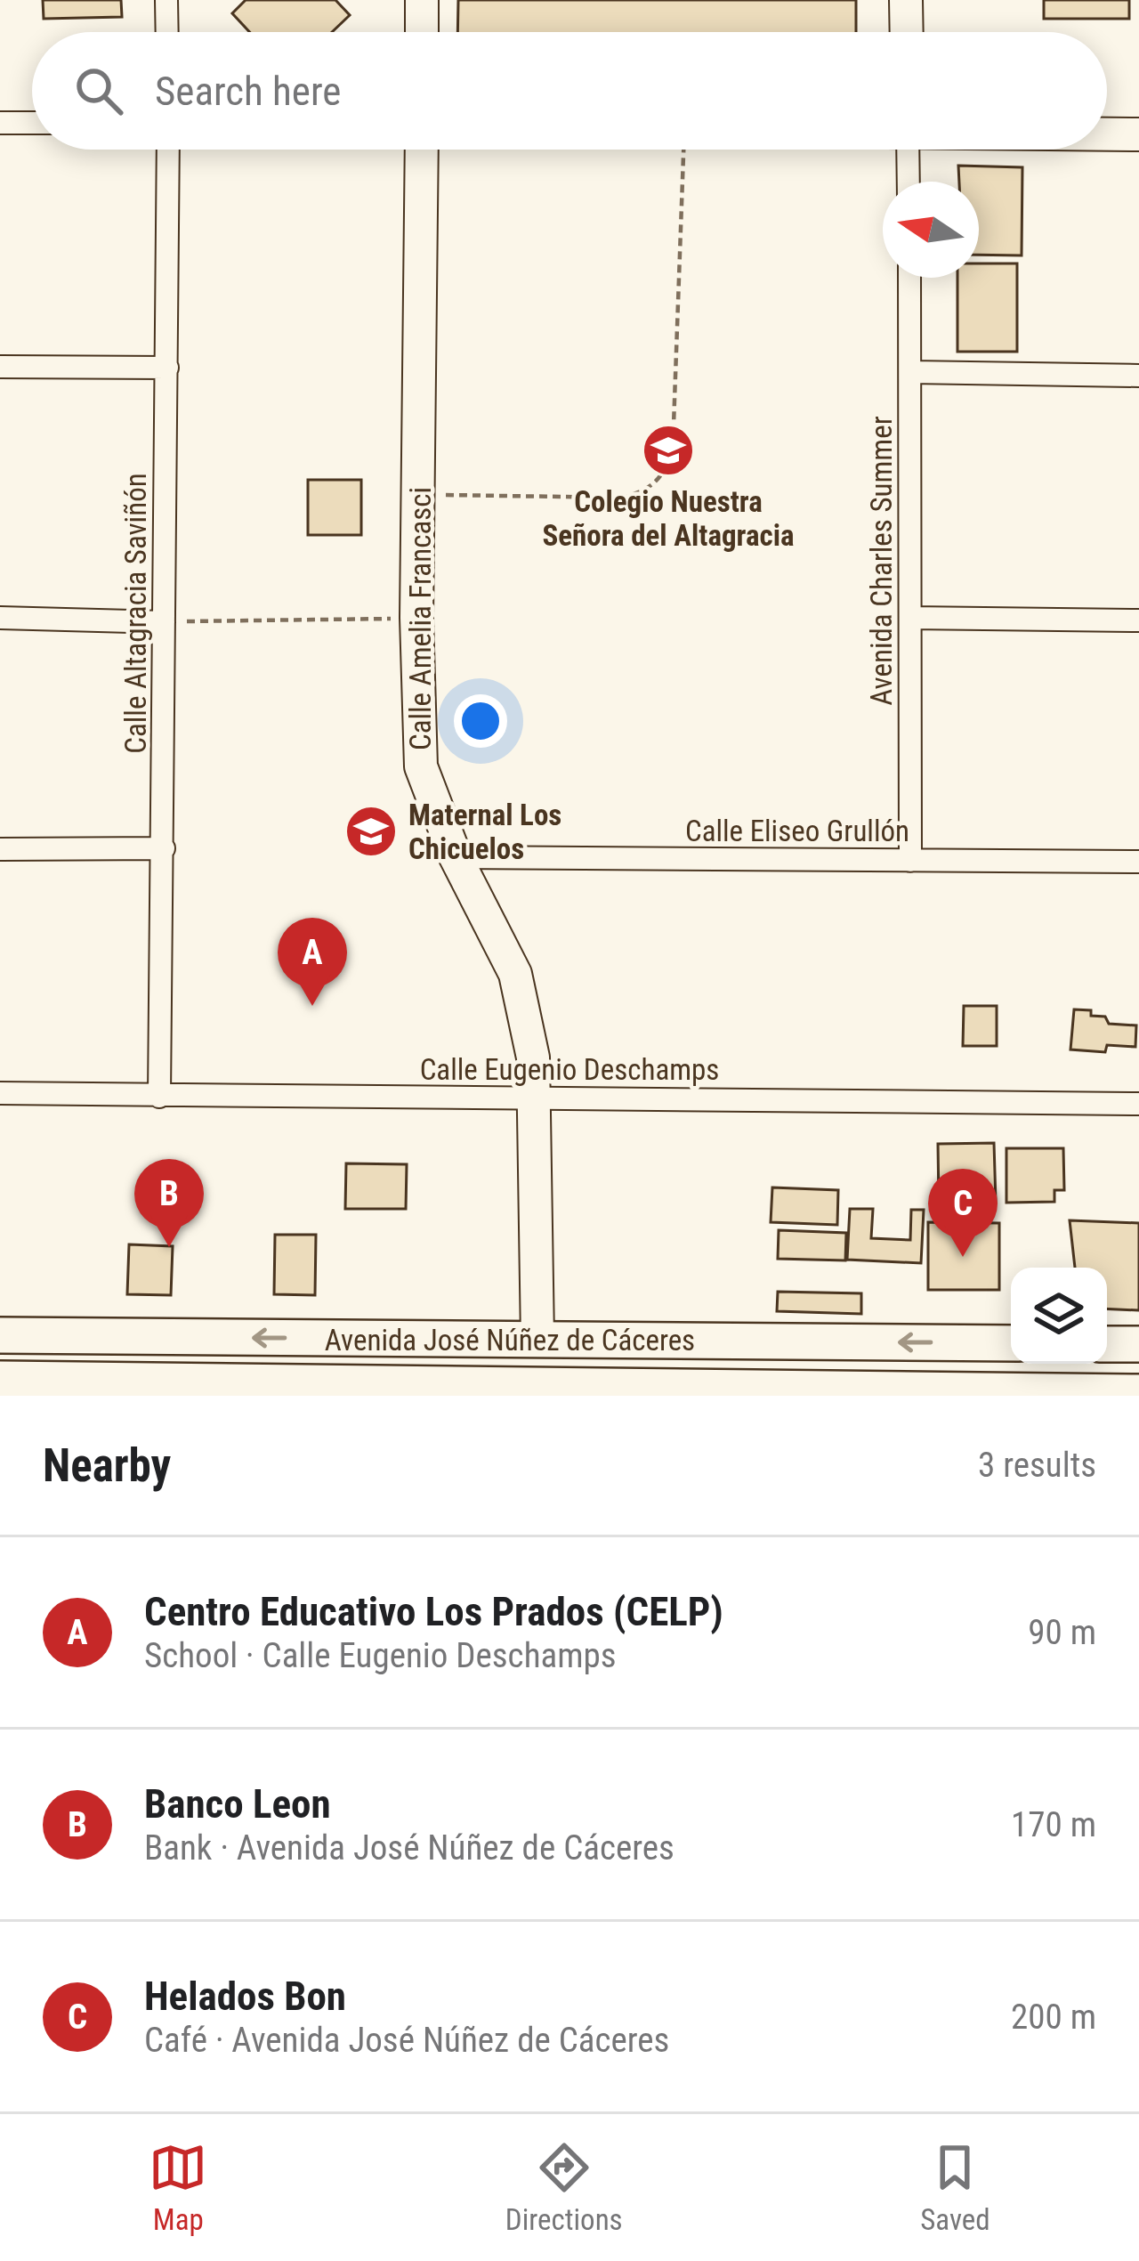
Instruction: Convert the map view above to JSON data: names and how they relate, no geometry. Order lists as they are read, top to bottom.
{
  "streets": {
    "main road": ["Avenida José Núñez de Cáceres"],
    "street": [
      "Avenida Charles Summer",
      "Calle Altagracia Saviñón",
      "Calle Amelia Francasci",
      "Calle Eliseo Grullón",
      "Calle Eugenio Deschamps"
    ]
  },
  "crossings": [
    ["Avenida Charles Summer", "Calle Eliseo Grullón"],
    ["Calle Altagracia Saviñón", "Calle Eugenio Deschamps"],
    ["Calle Amelia Francasci", "Calle Eliseo Grullón"],
    ["Calle Amelia Francasci", "Calle Eugenio Deschamps"],
    ["Calle Amelia Francasci", "Avenida José Núñez de Cáceres"]
  ],
  "places": {
    "school or university": ["Colegio Nuestra Señora del Altagracia", "Maternal Los Chicuelos"]
  },
  "north": "left",
  "page": {
    "search": "Search here",
    "pins": ["A", "B", "C"],
    "heading": ["Nearby", "3 results"],
    "list": [
      {
        "mark": "A",
        "name": "Centro Educativo Los Prados (CELP)",
        "note": "School · Calle Eugenio Deschamps",
        "value": "90 m"
      },
      {
        "mark": "B",
        "name": "Banco Leon",
        "note": "Bank · Avenida José Núñez de Cáceres",
        "value": "170 m"
      },
      {
        "mark": "C",
        "name": "Helados Bon",
        "note": "Café · Avenida José Núñez de Cáceres",
        "value": "200 m"
      }
    ],
    "nav": ["Map", "Directions", "Saved"]
  }
}
